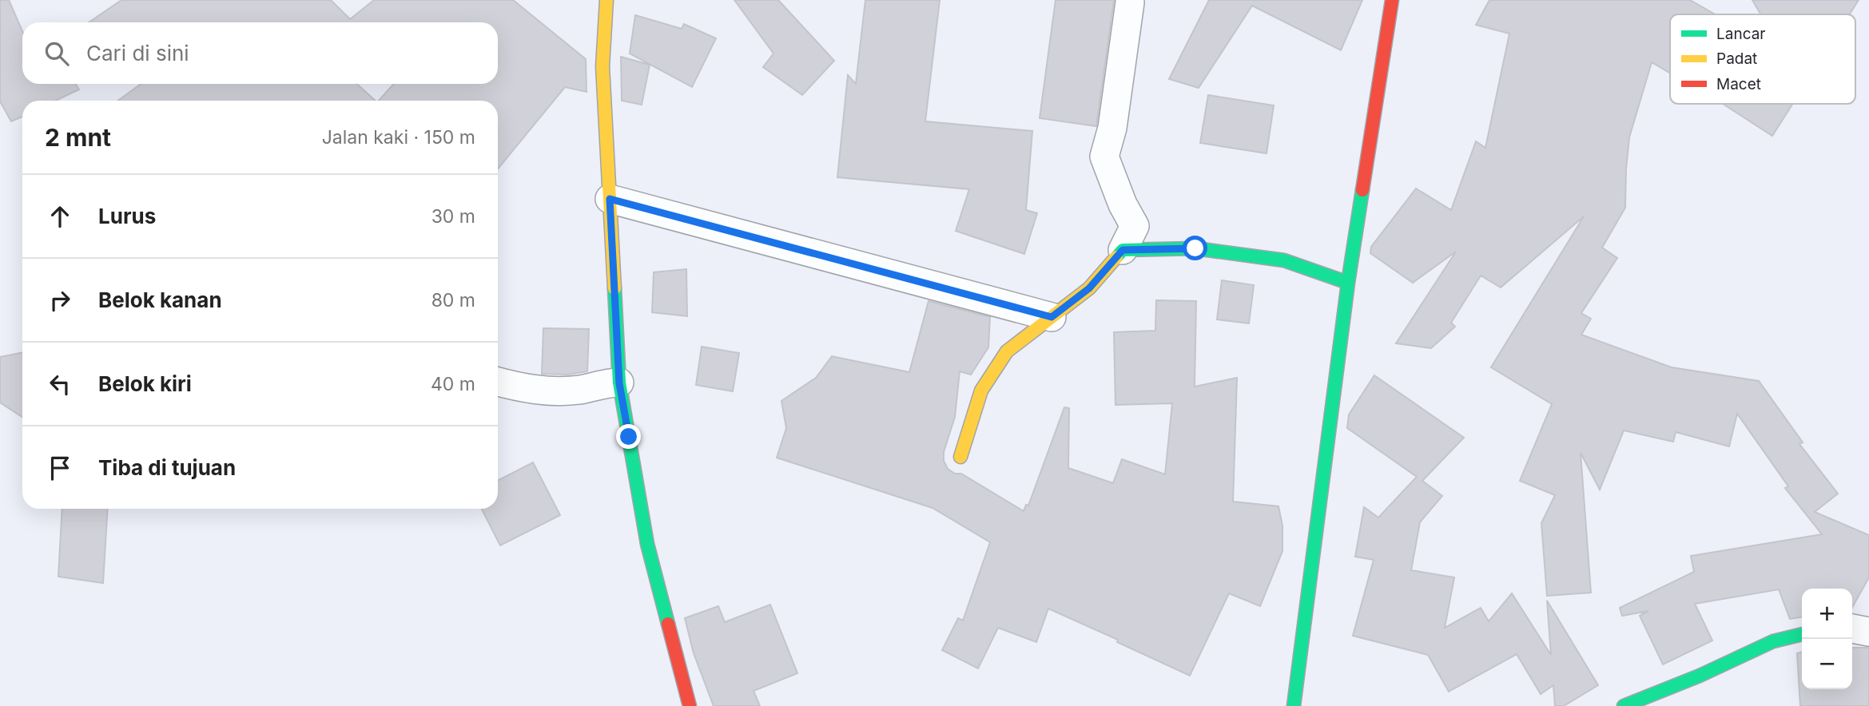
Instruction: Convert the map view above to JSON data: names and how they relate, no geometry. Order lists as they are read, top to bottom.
{
  "legend": ["Lancar", "Padat", "Macet"],
  "page": {
    "search": "Cari di sini",
    "heading": ["2 mnt", "Jalan kaki · 150 m"],
    "list": [
      ["Lurus", "30 m"],
      ["Belok kanan", "80 m"],
      ["Belok kiri", "40 m"],
      "Tiba di tujuan"
    ],
    "map_buttons": ["+", "−"]
  }
}
